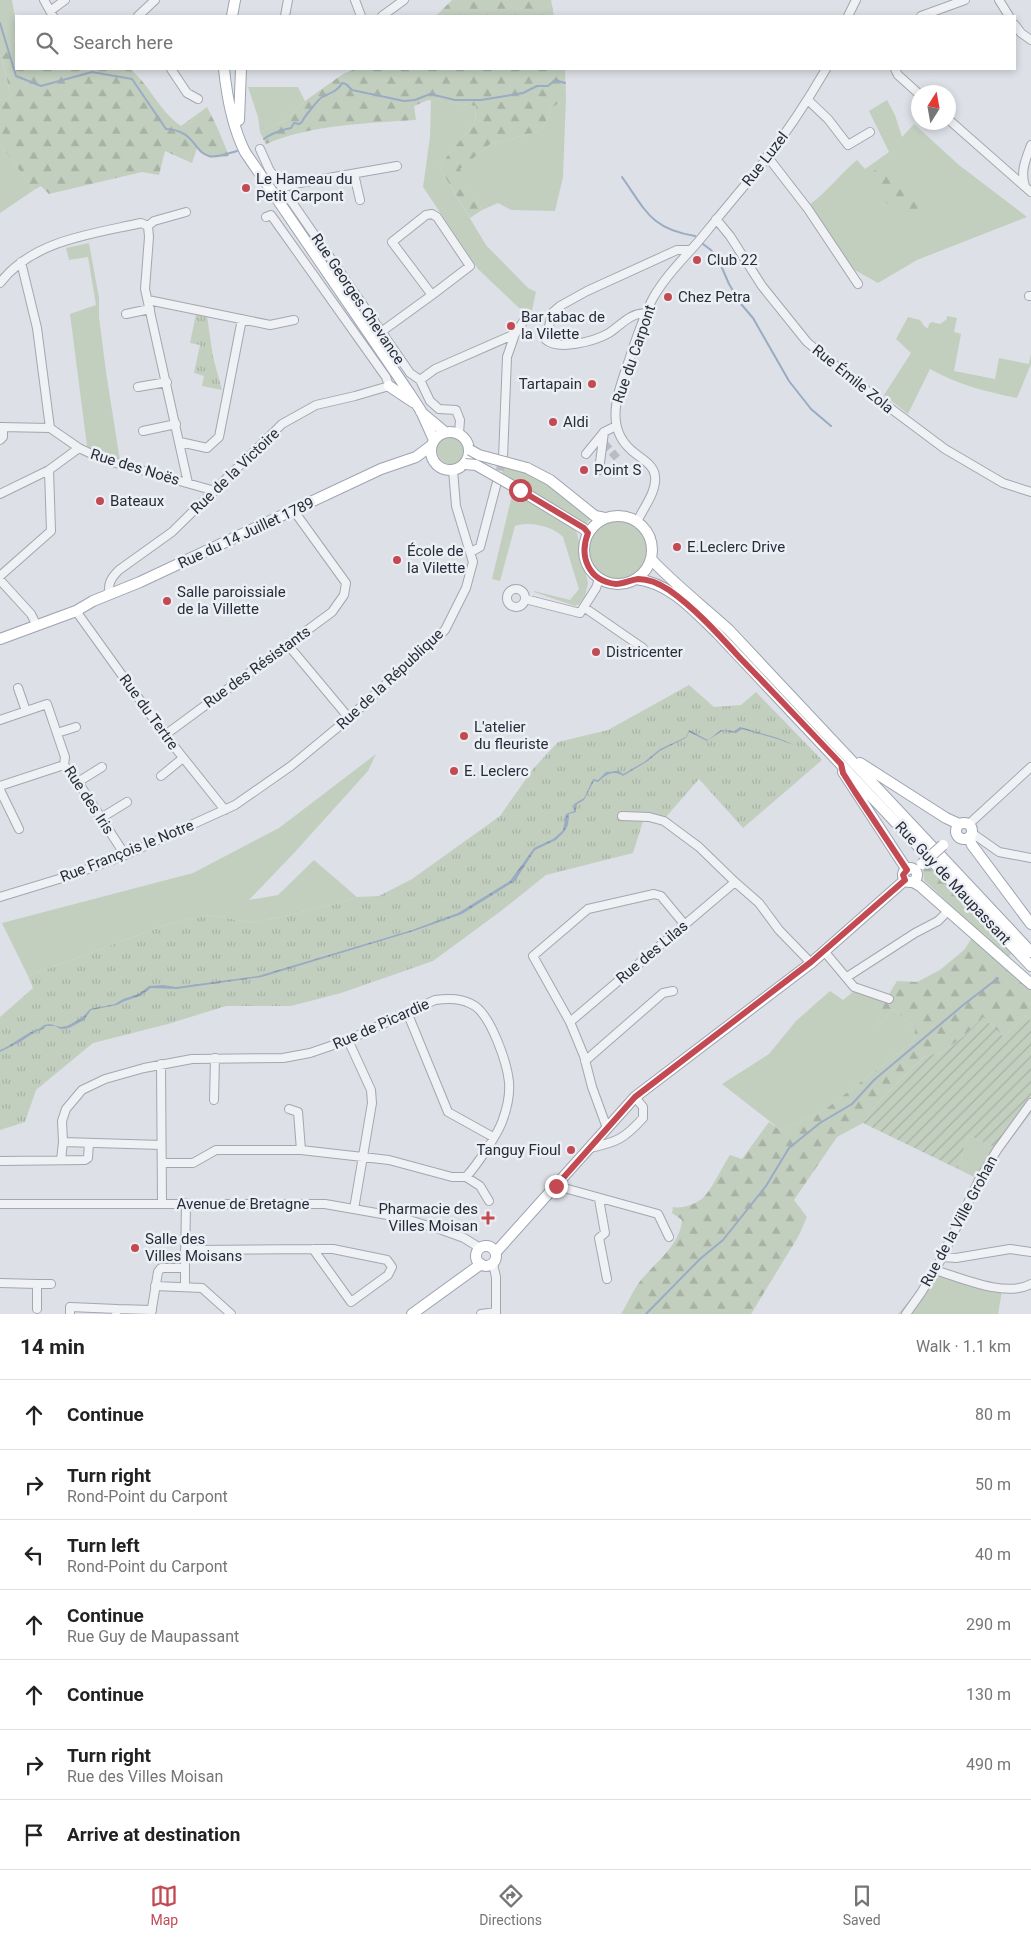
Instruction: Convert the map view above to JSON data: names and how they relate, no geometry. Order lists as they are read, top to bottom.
{
  "streets": {
    "main road": ["Rue du 14 Juillet 1789", "Rue Guy de Maupassant"],
    "street": [
      "Rue Luzel",
      "Rue Georges Chevance",
      "Rue du Carpont",
      "Rue Émile Zola",
      "Rue des Noës",
      "Rue de la Victoire",
      "Rue des Résistants",
      "Rue de la République",
      "Rue du Tertre",
      "Rue des Iris",
      "Rue François le Notre",
      "Rue des Lilas",
      "Rue de Picardie",
      "Avenue de Bretagne",
      "Rue de la Ville Grohan"
    ]
  },
  "crossings": [
    ["Rue Luzel", "Rue du Carpont"],
    ["Rue Luzel", "Rue Émile Zola"],
    ["Rue Georges Chevance", "Rue de la Victoire"],
    ["Rue Georges Chevance", "Rue du 14 Juillet 1789"],
    ["Rue Georges Chevance", "Rue de la République"],
    ["Rue du Carpont", "Rue Guy de Maupassant"],
    ["Rue des Noës", "Rue de la Victoire"],
    ["Rue de la Victoire", "Rue du 14 Juillet 1789"],
    ["Rue du 14 Juillet 1789", "Rue des Résistants"],
    ["Rue du 14 Juillet 1789", "Rue de la République"],
    ["Rue du 14 Juillet 1789", "Rue du Tertre"],
    ["Rue des Résistants", "Rue du Tertre"],
    ["Rue de la République", "Rue du Tertre"],
    ["Rue de la République", "Rue François le Notre"],
    ["Rue du Tertre", "Rue François le Notre"],
    ["Rue des Iris", "Rue François le Notre"]
  ],
  "places": {
    "other": [
      "Le Hameau du Petit Carpont",
      "Club 22",
      "Chez Petra",
      "Bar tabac de la Vilette",
      "Tartapain",
      "Aldi",
      "Point S",
      "Bateaux",
      "E.Leclerc Drive",
      "École de la Vilette",
      "Salle paroissiale de la Villette",
      "Districenter",
      "L'atelier du fleuriste",
      "E. Leclerc",
      "Tanguy Fioul",
      "Salle des Villes Moisans"
    ],
    "health": ["Pharmacie des Villes Moisan"]
  },
  "north": "top",
  "page": {
    "search": "Search here",
    "heading": ["14 min", "Walk · 1.1 km"],
    "list": [
      ["Continue", "80 m"],
      ["Turn right", "Rond-Point du Carpont", "50 m"],
      ["Turn left", "Rond-Point du Carpont", "40 m"],
      ["Continue", "Rue Guy de Maupassant", "290 m"],
      ["Continue", "130 m"],
      ["Turn right", "Rue des Villes Moisan", "490 m"],
      "Arrive at destination"
    ],
    "nav": ["Map", "Directions", "Saved"]
  }
}
